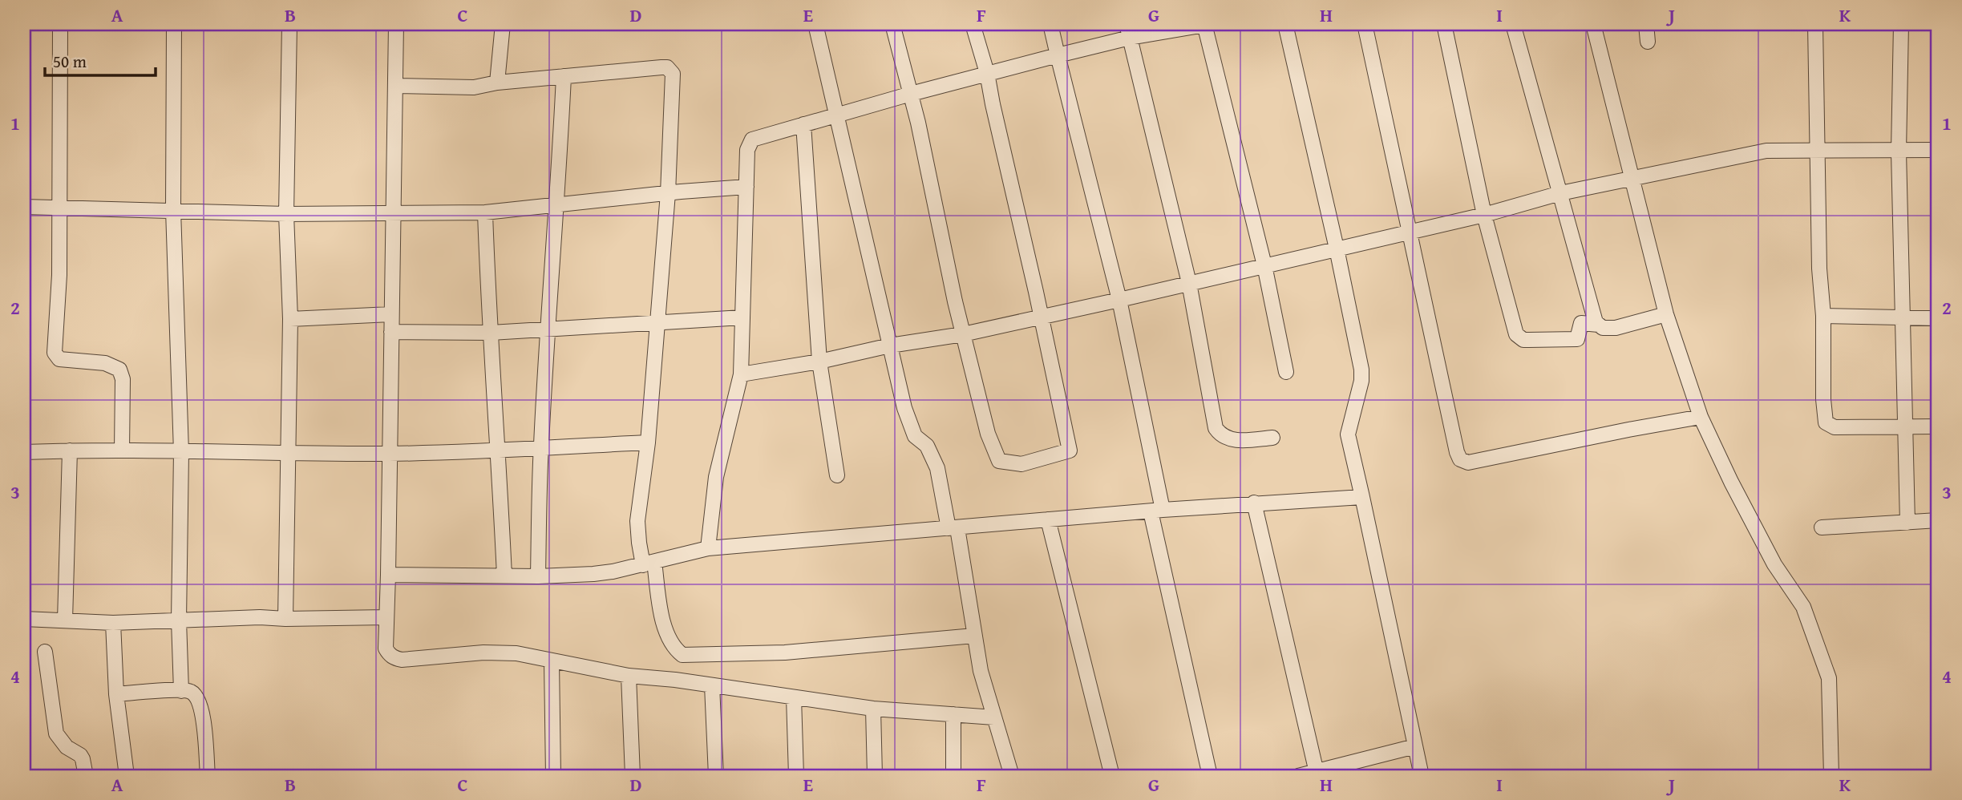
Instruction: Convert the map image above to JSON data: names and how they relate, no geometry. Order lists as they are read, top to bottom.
{
  "scale_bar": "50 m",
  "grid": {
    "columns": [
      "A",
      "B",
      "C",
      "D",
      "E",
      "F",
      "G",
      "H",
      "I",
      "J",
      "K"
    ],
    "rows": [
      "1",
      "2",
      "3",
      "4"
    ]
  }
}
